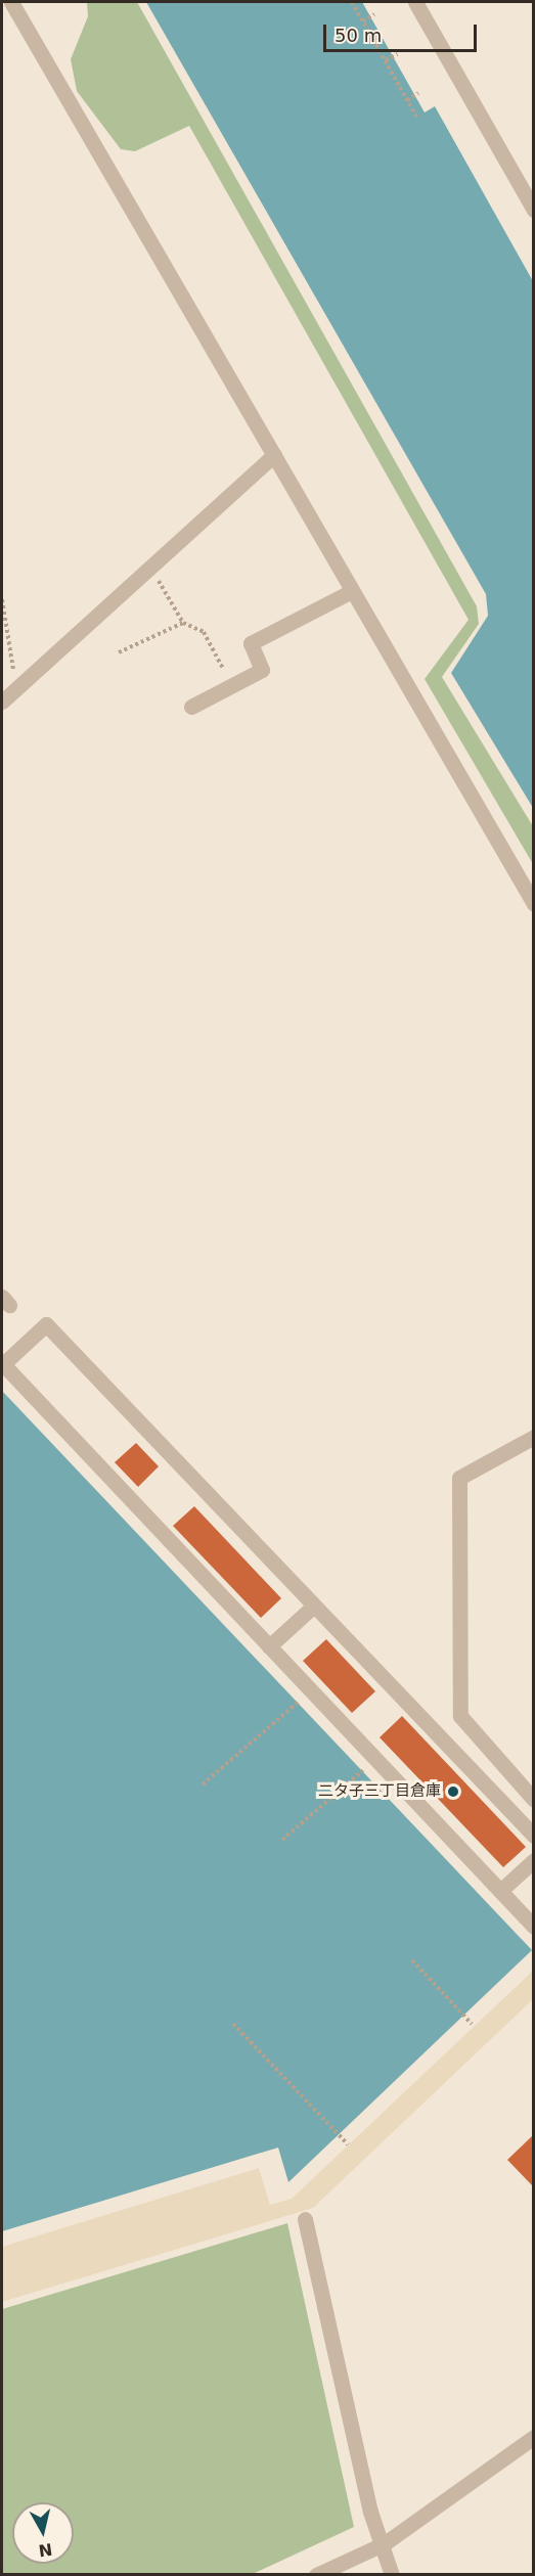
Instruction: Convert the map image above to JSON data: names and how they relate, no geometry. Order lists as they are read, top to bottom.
{
  "places": ["二タ子三丁目倉庫"],
  "scale_bar": "50 m",
  "north": "bottom"
}
